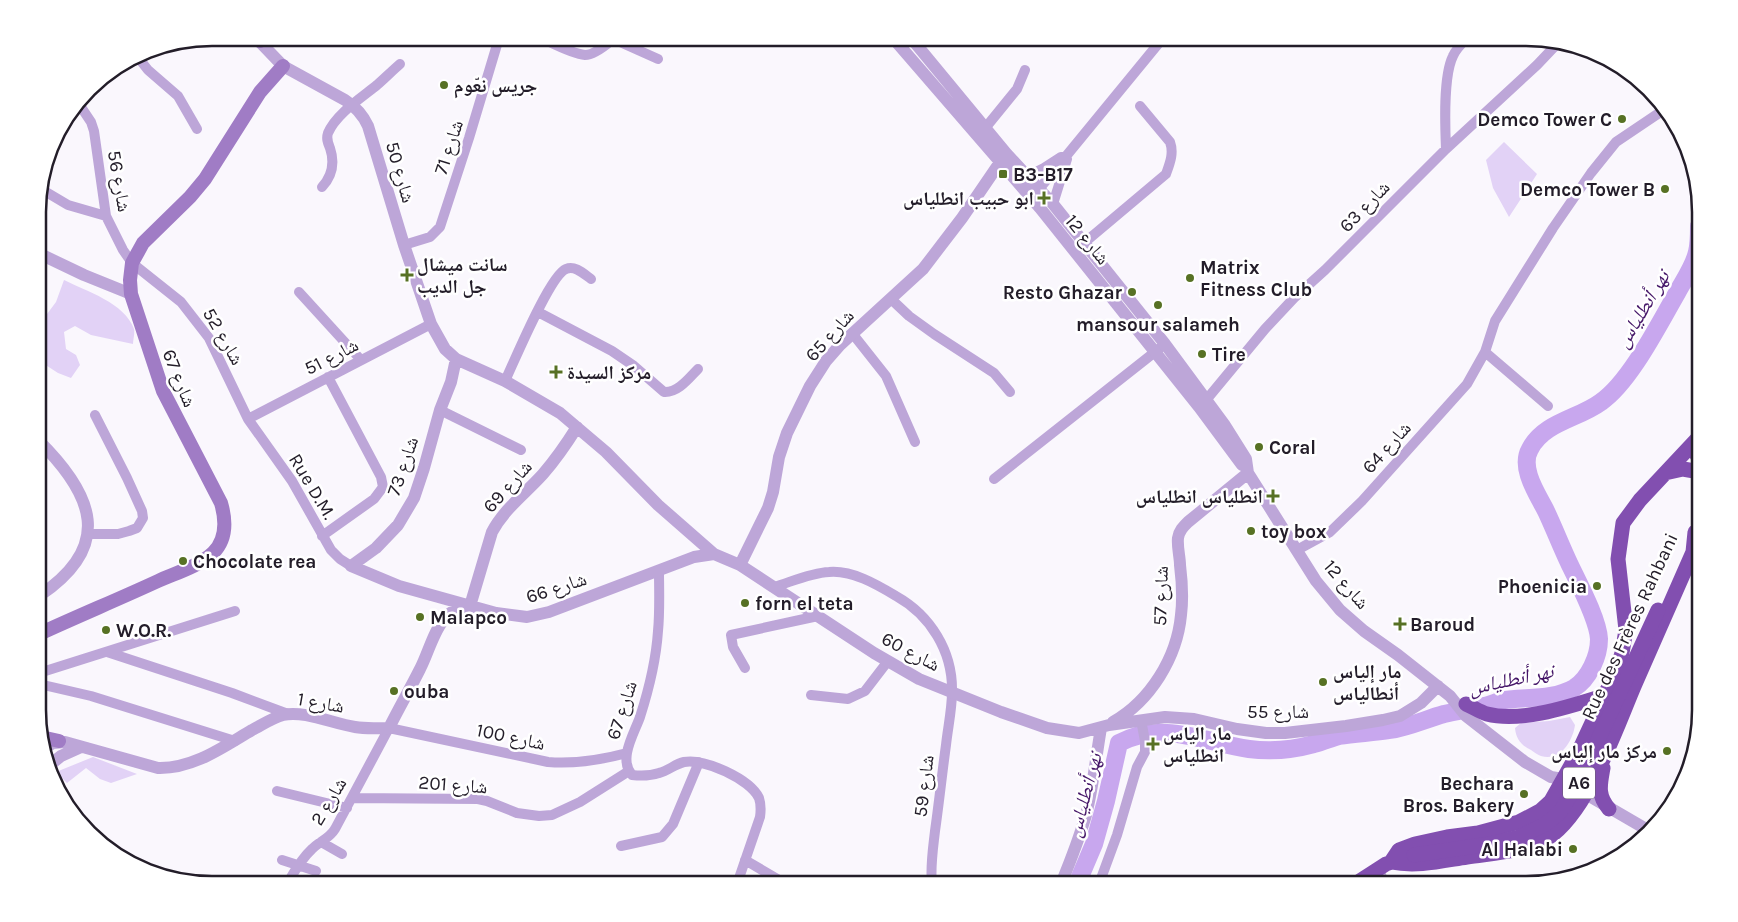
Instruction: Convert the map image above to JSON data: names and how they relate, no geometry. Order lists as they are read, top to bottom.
{
  "streets": {
    "highway": ["Rue des Frères Rahbani", "A6"],
    "main road": ["شارع 67"],
    "street": [
      "شارع 71",
      "شارع 50",
      "شارع 56",
      "شارع 63",
      "شارع 12",
      "شارع 65",
      "شارع 52",
      "شارع 51",
      "شارع 64",
      "شارع 73",
      "Rue D.M.",
      "شارع 69",
      "شارع 66",
      "شارع 57",
      "شارع 60",
      "شارع 1",
      "شارع 55",
      "شارع 100",
      "شارع 201",
      "شارع 59",
      "شارع 2"
    ]
  },
  "crossings": [
    ["شارع 71", "شارع 50"],
    ["شارع 50", "شارع 51"],
    ["شارع 50", "شارع 67"],
    ["شارع 50", "شارع 73"],
    ["شارع 50", "شارع 60"],
    ["شارع 56", "شارع 52"],
    ["شارع 56", "شارع 67"],
    ["شارع 63", "شارع 12"],
    ["شارع 12", "شارع 65"],
    ["شارع 12", "شارع 64"],
    ["شارع 12", "شارع 57"],
    ["شارع 12", "Rue des Frères Rahbani"],
    ["شارع 12", "شارع 55"],
    ["شارع 65", "شارع 60"],
    ["شارع 52", "شارع 51"],
    ["شارع 52", "شارع 67"],
    ["شارع 52", "Rue D.M."],
    ["شارع 51", "Rue D.M."],
    ["شارع 67", "شارع 66"],
    ["شارع 67", "شارع 100"],
    ["شارع 67", "شارع 201"],
    ["شارع 73", "Rue D.M."],
    ["شارع 73", "شارع 66"],
    ["شارع 73", "شارع 60"],
    ["Rue D.M.", "شارع 66"],
    ["شارع 69", "شارع 66"],
    ["شارع 69", "شارع 60"],
    ["شارع 66", "شارع 60"],
    ["شارع 57", "شارع 60"],
    ["شارع 57", "شارع 55"],
    ["Rue des Frères Rahbani", "A6"],
    ["شارع 60", "شارع 55"],
    ["شارع 60", "شارع 59"],
    ["شارع 1", "شارع 100"],
    ["شارع 1", "شارع 2"],
    ["شارع 100", "شارع 2"],
    ["شارع 201", "شارع 2"]
  ],
  "water": ["نهر أنطلياس"],
  "places": {
    "other": [
      "جريس نعّوم",
      "Demco Tower C",
      "Demco Tower B",
      "Matrix Fitness Club",
      "Resto Ghazar",
      "mansour salameh",
      "Tire",
      "Coral",
      "toy box",
      "Chocolate rea",
      "Phoenicia",
      "forn el teta",
      "Malapco",
      "W.O.R.",
      "مار إلياس أنطالياس",
      "ouba",
      "مركز مار إلياس",
      "Bechara Bros. Bakery",
      "Al Halabi"
    ],
    "transit": ["B3-B17"],
    "health": [
      "ابو حبيب انطلياس",
      "سانت ميشال جل الديب",
      "مركز السيدة",
      "انطلياس انطلياس",
      "Baroud",
      "مار الياس انطلياس"
    ]
  }
}
